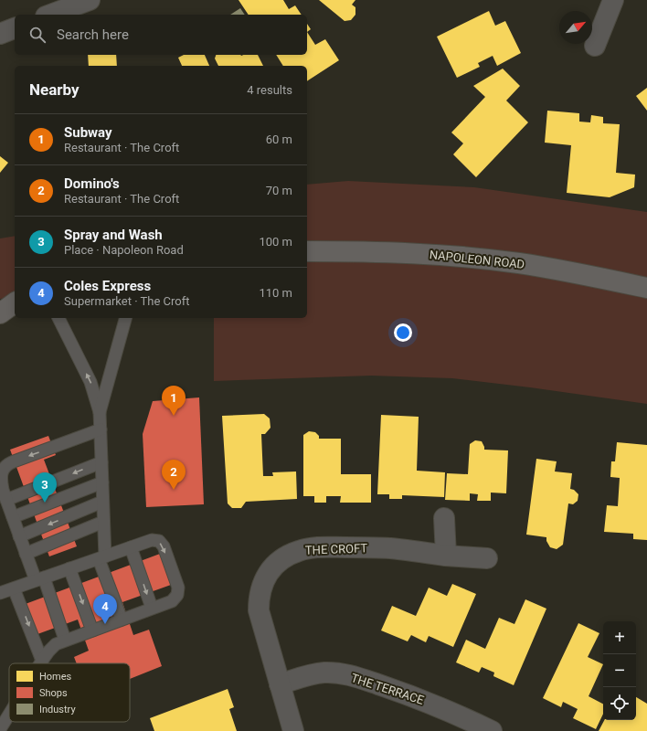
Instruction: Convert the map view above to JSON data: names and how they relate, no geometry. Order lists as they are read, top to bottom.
{
  "streets": {
    "main road": ["NAPOLEON ROAD"],
    "street": ["THE CROFT", "THE TERRACE"]
  },
  "crossings": [
    ["THE CROFT", "THE TERRACE"]
  ],
  "legend": ["Homes", "Shops", "Industry"],
  "north": "top right",
  "page": {
    "search": "Search here",
    "heading": ["Nearby", "4 results"],
    "list": [
      {
        "mark": "1",
        "name": "Subway",
        "note": "Restaurant · The Croft",
        "value": "60 m"
      },
      {
        "mark": "2",
        "name": "Domino's",
        "note": "Restaurant · The Croft",
        "value": "70 m"
      },
      {
        "mark": "3",
        "name": "Spray and Wash",
        "note": "Place · Napoleon Road",
        "value": "100 m"
      },
      {
        "mark": "4",
        "name": "Coles Express",
        "note": "Supermarket · The Croft",
        "value": "110 m"
      }
    ],
    "pins": [
      "1",
      "2",
      "3",
      "4"
    ],
    "map_buttons": ["+", "−"]
  }
}
